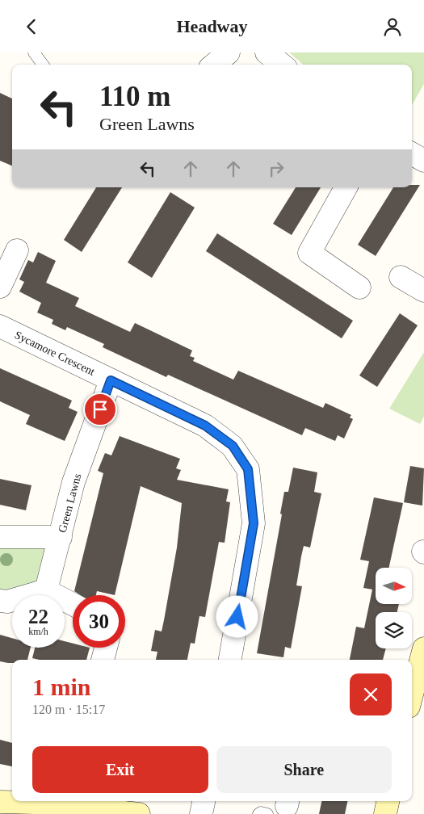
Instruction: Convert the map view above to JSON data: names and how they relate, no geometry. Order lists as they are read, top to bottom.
{
  "streets": {
    "street": ["Sycamore Crescent", "Green Lawns"]
  },
  "crossings": [
    ["Sycamore Crescent", "Green Lawns"]
  ],
  "north": "right",
  "page": {
    "header": "Headway",
    "turn": ["110 m", "Green Lawns"],
    "speed": "22 km/h",
    "limit": "30",
    "heading": ["1 min", "120 m · 15:17"],
    "buttons": ["Exit", "Share"]
  }
}
